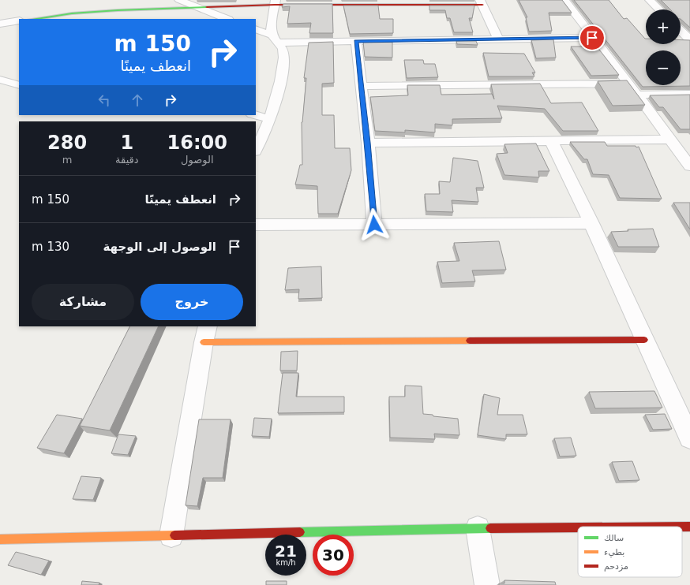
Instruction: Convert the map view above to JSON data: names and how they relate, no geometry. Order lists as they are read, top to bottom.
{
  "legend": ["سالك", "بطيء", "مزدحم"],
  "page": {
    "map_buttons": ["+", "−"],
    "turn": ["150 m", "انعطف يمينًا"],
    "eta": [
      "16:00",
      "الوصول",
      "1",
      "دقيقة",
      "280",
      "m"
    ],
    "list": [
      {
        "name": "انعطف يمينًا",
        "value": "150 m"
      },
      {
        "name": "الوصول إلى الوجهة",
        "value": "130 m"
      }
    ],
    "buttons": ["خروج", "مشاركة"],
    "speed": "21 km/h",
    "limit": "30"
  }
}
